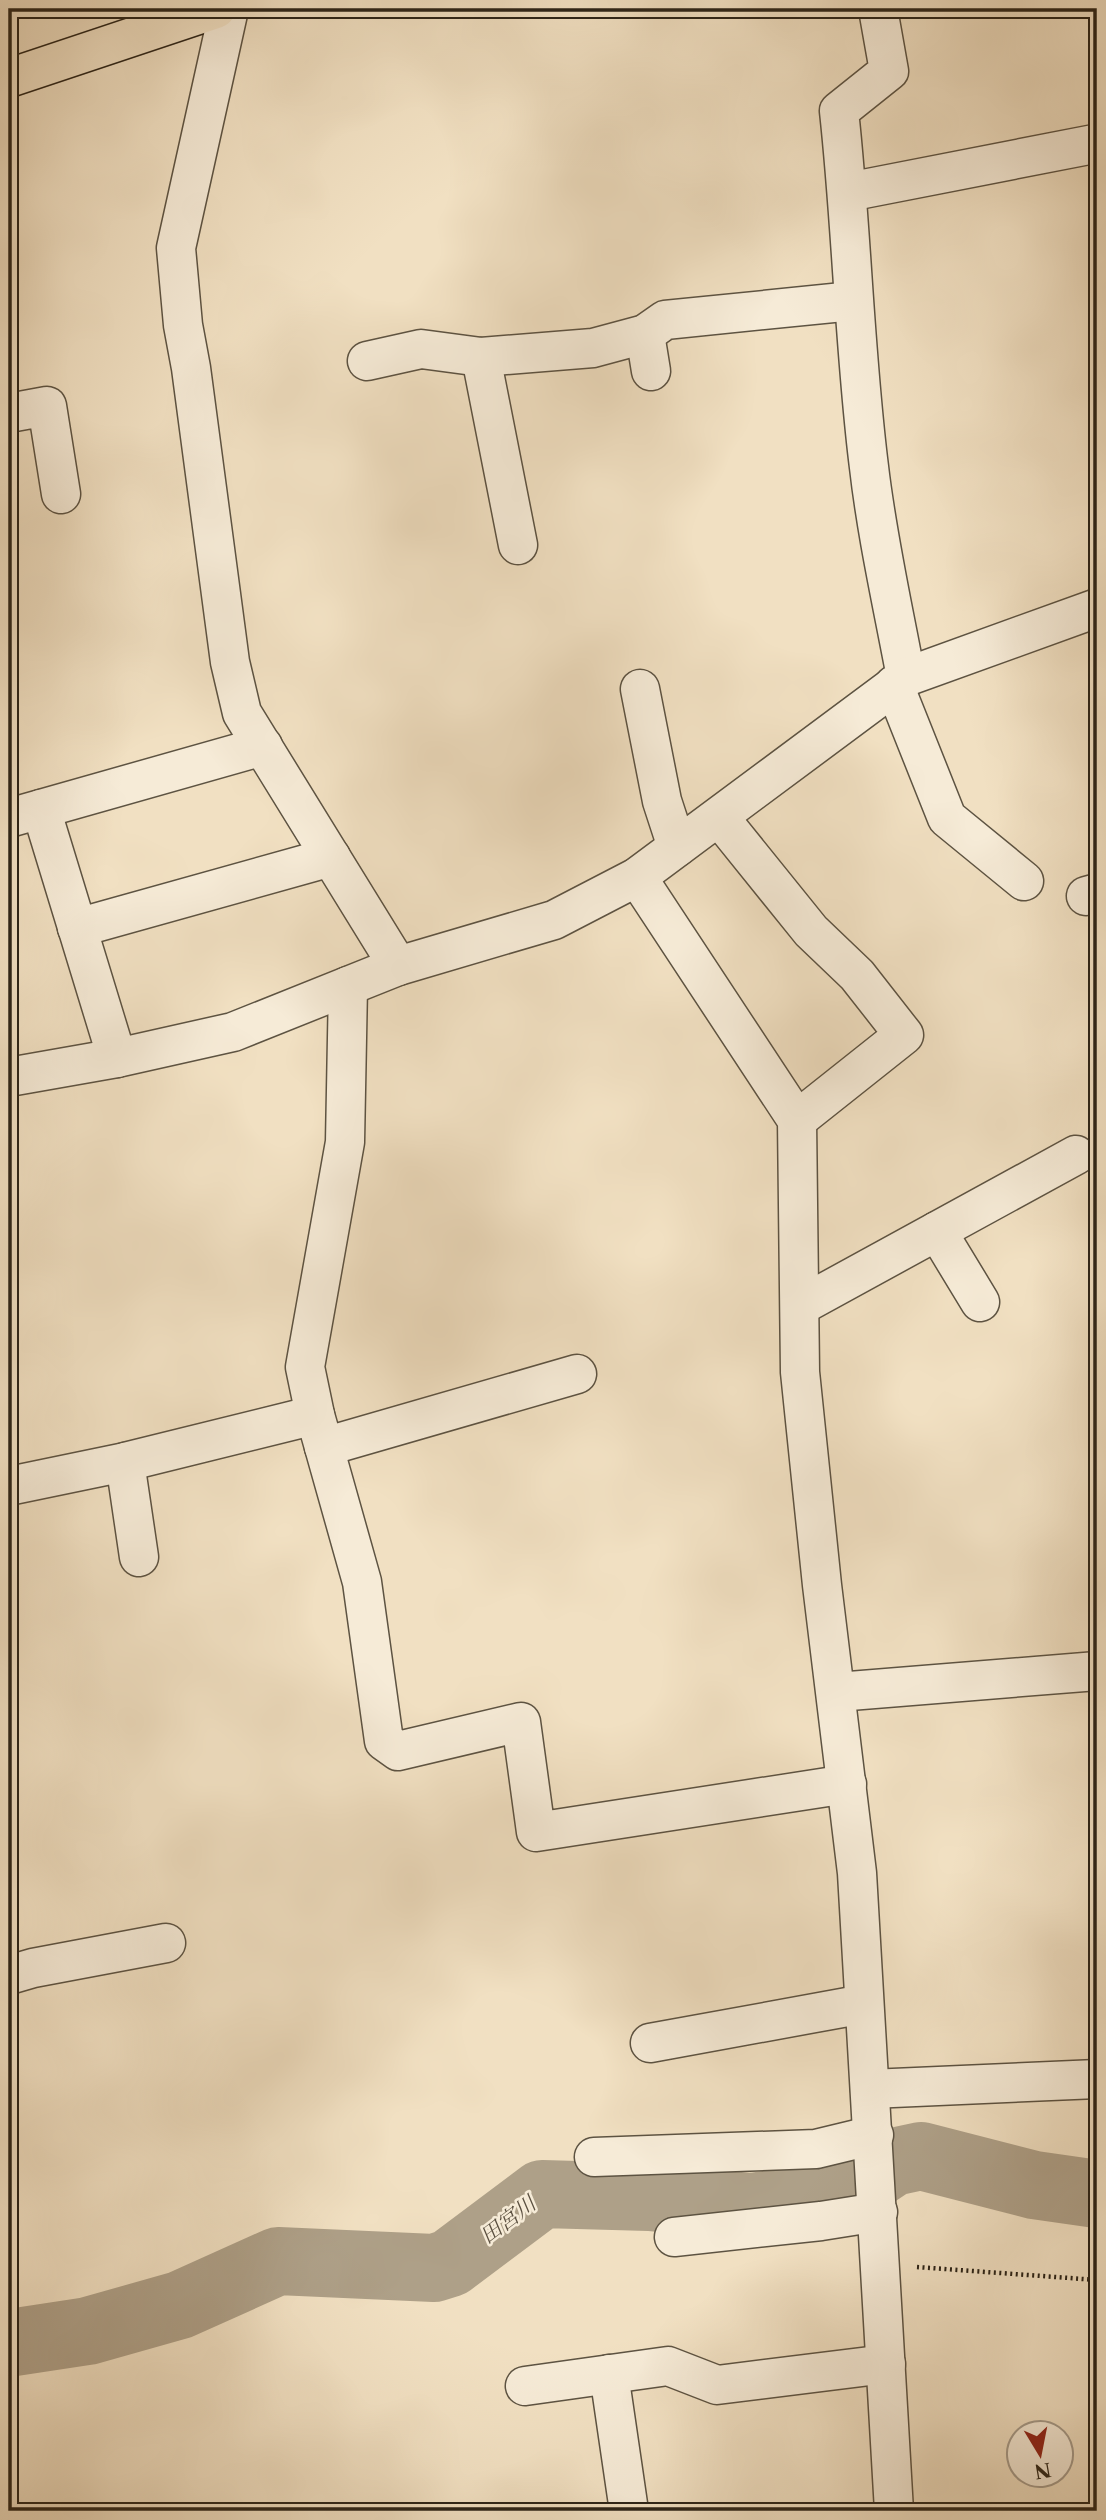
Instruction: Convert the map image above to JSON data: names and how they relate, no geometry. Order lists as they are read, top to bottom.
{
  "water": ["田宮川"],
  "north": "bottom"
}
